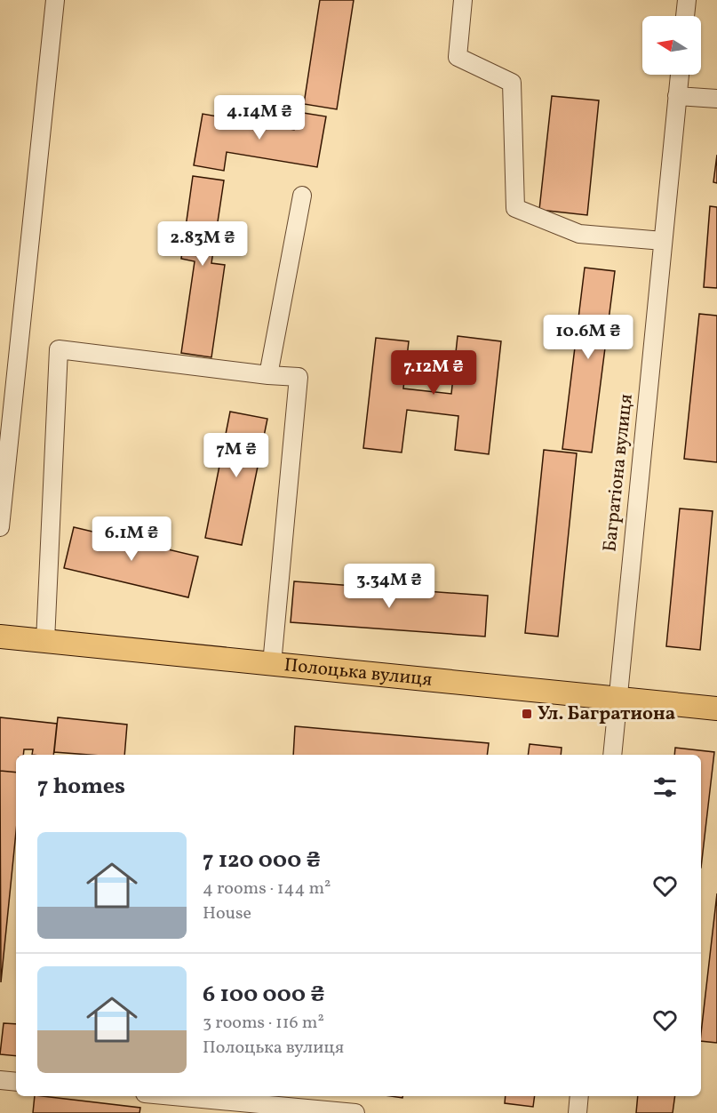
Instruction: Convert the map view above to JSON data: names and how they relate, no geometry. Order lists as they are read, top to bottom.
{
  "streets": {
    "main road": ["Полоцька вулиця"],
    "street": ["Багратіона вулиця"]
  },
  "crossings": [
    ["Багратіона вулиця", "Полоцька вулиця"]
  ],
  "places": {
    "transit": ["Ул. Багратиона"]
  },
  "north": "left",
  "page": {
    "price": [
      "4.14M ₴",
      "2.83M ₴",
      "10.6M ₴",
      "7.12M ₴",
      "7M ₴",
      "6.1M ₴",
      "3.34M ₴"
    ],
    "heading": "7 homes",
    "list": [
      {
        "name": "7 120 000 ₴",
        "note": "4 rooms · 144 m² · House"
      },
      {
        "name": "6 100 000 ₴",
        "note": "3 rooms · 116 m² · Полоцька вулиця"
      }
    ]
  }
}
